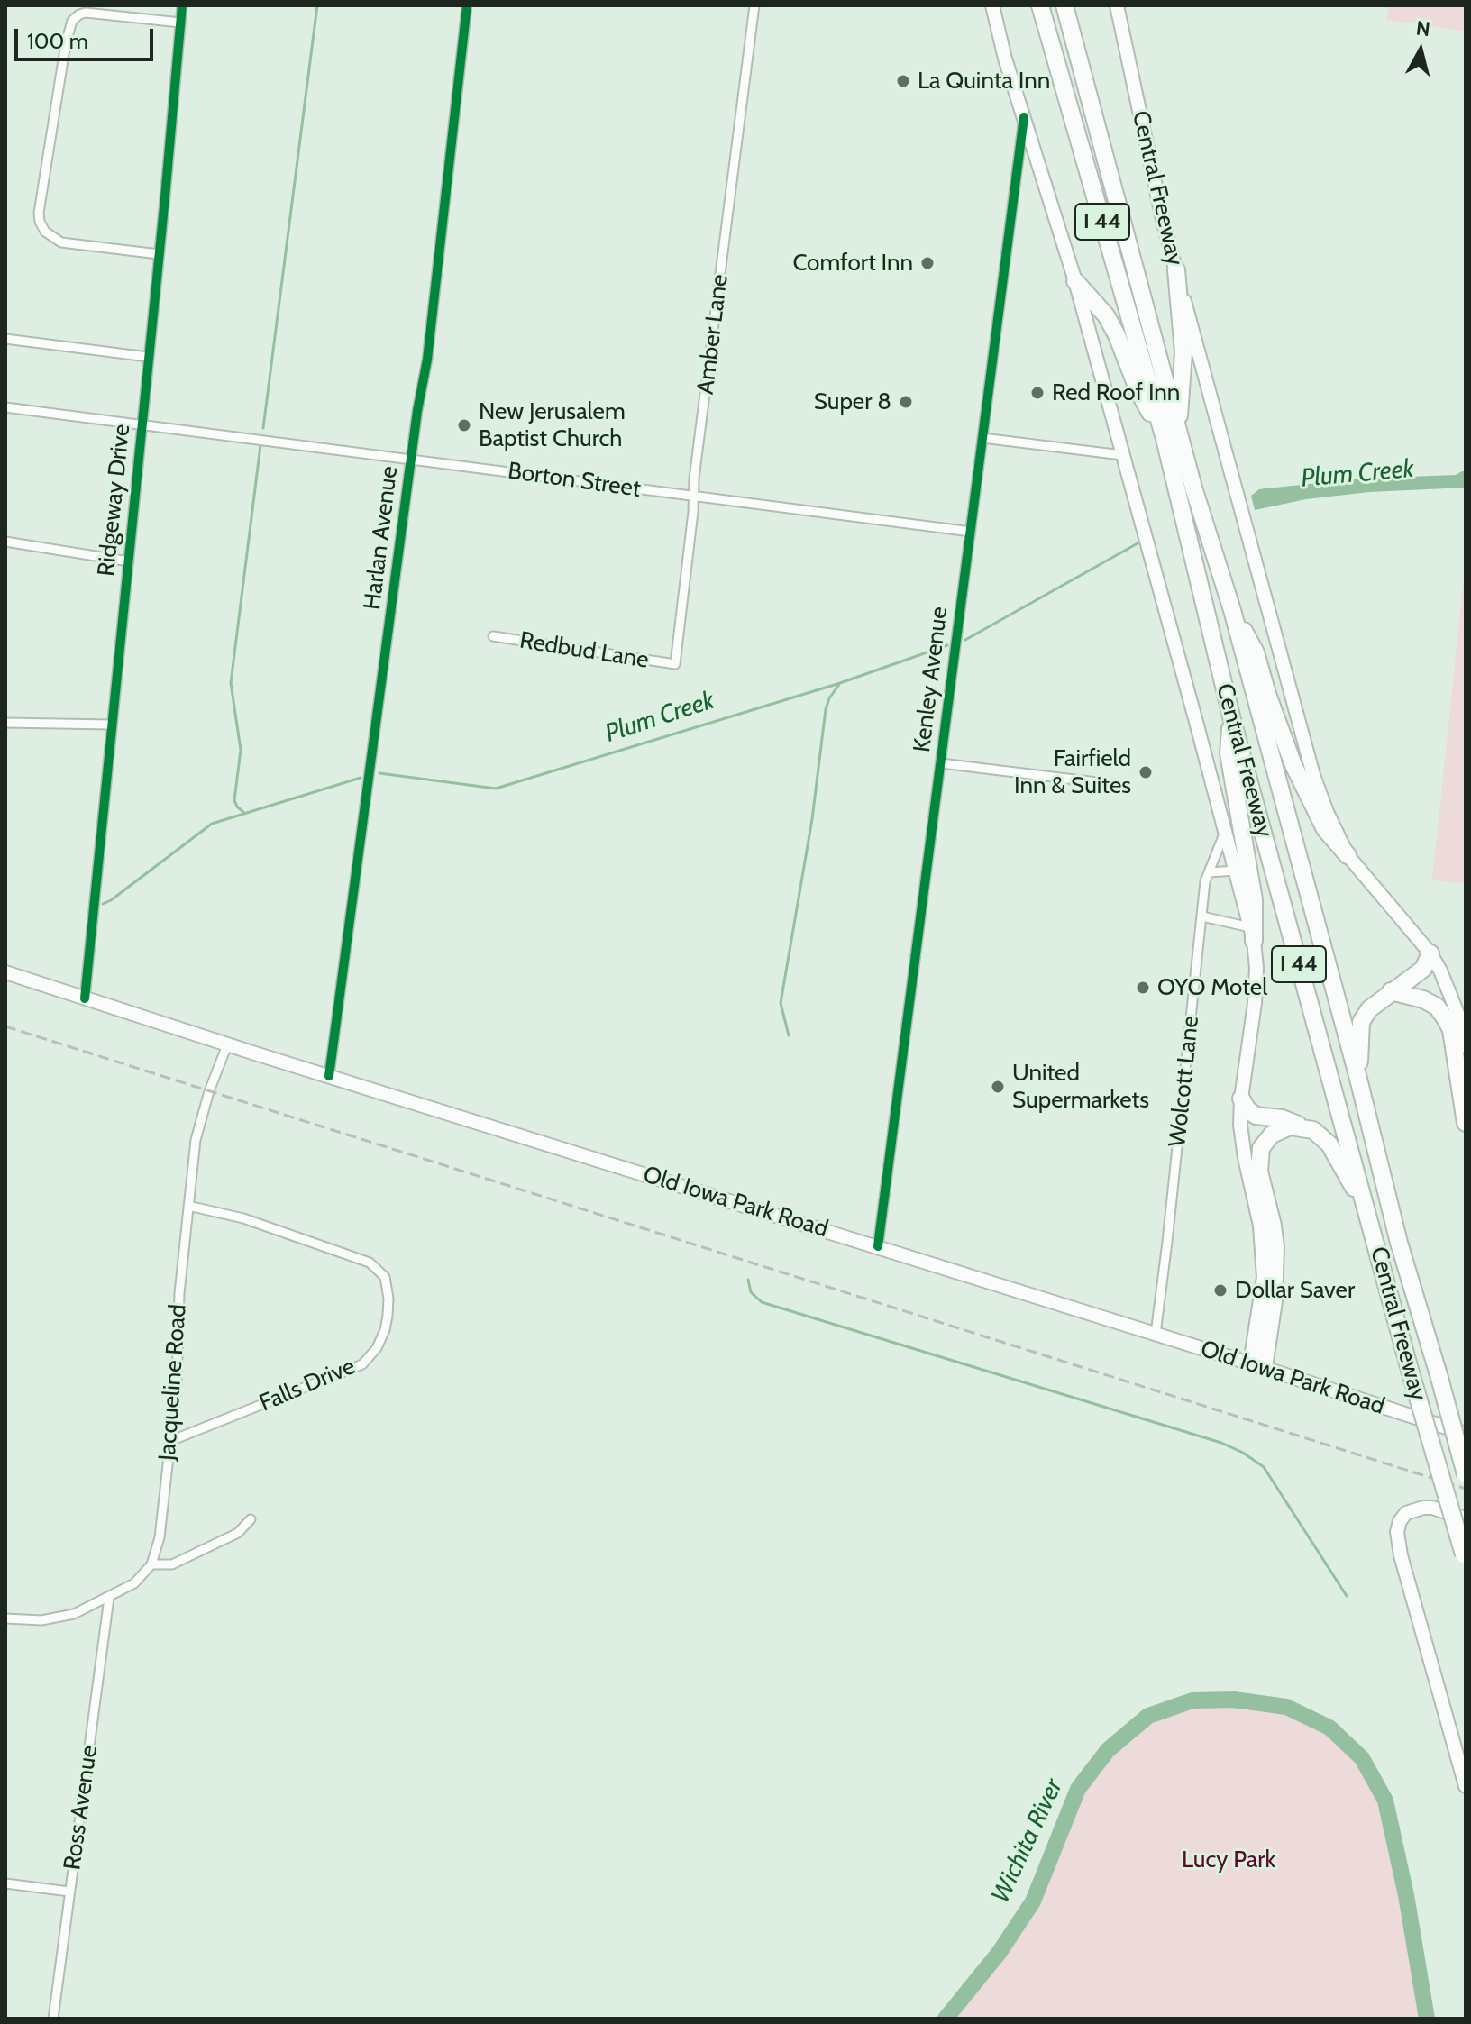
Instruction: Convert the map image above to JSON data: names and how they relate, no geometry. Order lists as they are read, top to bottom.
{
  "streets": {
    "highway": ["Central Freeway", "I 44"],
    "main road": ["Old Iowa Park Road"],
    "street": [
      "Amber Lane",
      "Borton Street",
      "Ridgeway Drive",
      "Harlan Avenue",
      "Redbud Lane",
      "Kenley Avenue",
      "Wolcott Lane",
      "Jacqueline Road",
      "Falls Drive",
      "Ross Avenue"
    ]
  },
  "crossings": [
    ["Central Freeway", "Kenley Avenue"],
    ["Central Freeway", "Wolcott Lane"],
    ["Central Freeway", "Old Iowa Park Road"],
    ["Amber Lane", "Borton Street"],
    ["Amber Lane", "Redbud Lane"],
    ["Borton Street", "Ridgeway Drive"],
    ["Borton Street", "Harlan Avenue"],
    ["Borton Street", "Kenley Avenue"],
    ["Ridgeway Drive", "Old Iowa Park Road"],
    ["Harlan Avenue", "Old Iowa Park Road"],
    ["Kenley Avenue", "Old Iowa Park Road"],
    ["Wolcott Lane", "Old Iowa Park Road"],
    ["Old Iowa Park Road", "Jacqueline Road"],
    ["Jacqueline Road", "Falls Drive"]
  ],
  "water": ["Plum Creek", "Wichita River"],
  "parks": ["Lucy Park"],
  "places": [
    "La Quinta Inn",
    "Comfort Inn",
    "Red Roof Inn",
    "Super 8",
    "New Jerusalem Baptist Church",
    "Fairfield Inn & Suites",
    "OYO Motel",
    "United Supermarkets",
    "Dollar Saver"
  ],
  "scale_bar": "100 m",
  "north": "top"
}
